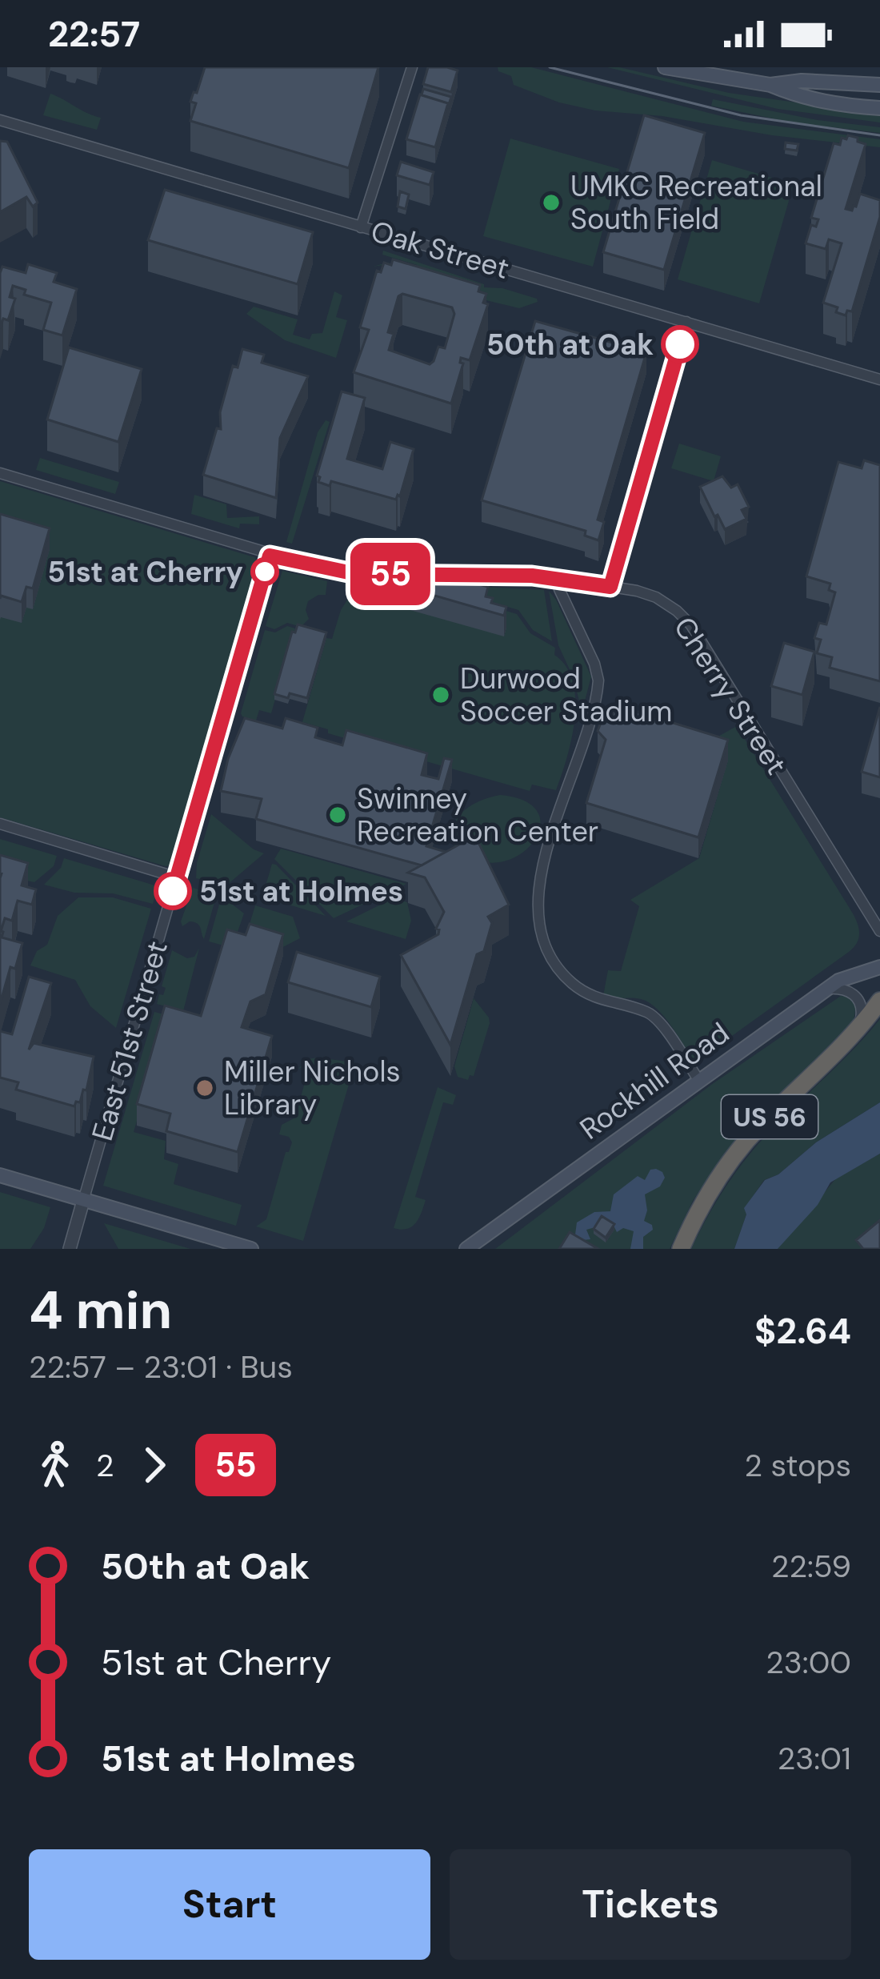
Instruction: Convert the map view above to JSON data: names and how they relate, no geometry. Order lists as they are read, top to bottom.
{
  "streets": {
    "highway": ["US 56"],
    "main road": ["Rockhill Road"],
    "street": ["Oak Street", "Cherry Street", "East 51st Street"]
  },
  "crossings": [
    ["Cherry Street", "East 51st Street"]
  ],
  "places": [
    "UMKC Recreational South Field",
    "50th at Oak",
    "51st at Cherry",
    "Durwood Soccer Stadium",
    "Swinney Recreation Center",
    "51st at Holmes",
    "Miller Nichols Library"
  ],
  "lines": ["bus line 55"],
  "page": {
    "status": "22:57",
    "on_map": "55",
    "heading": ["4 min", "22:57 – 23:01 · Bus", "$2.64"],
    "legs": ["2", "55", "2 stops"],
    "list": [
      {
        "name": "50th at Oak",
        "value": "22:59"
      },
      {
        "name": "51st at Cherry",
        "value": "23:00"
      },
      {
        "name": "51st at Holmes",
        "value": "23:01"
      }
    ],
    "buttons": ["Start", "Tickets"]
  }
}
